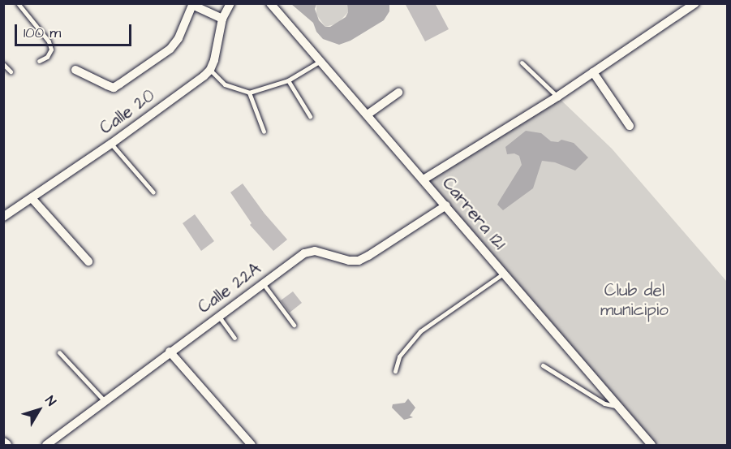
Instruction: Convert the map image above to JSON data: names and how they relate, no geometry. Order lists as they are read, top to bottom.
{
  "streets": {
    "street": ["Calle 20", "Carrera 121", "Calle 22A"]
  },
  "crossings": [
    ["Carrera 121", "Calle 22A"]
  ],
  "parks": ["Club del municipio"],
  "scale_bar": "100 m",
  "north": "top right"
}
